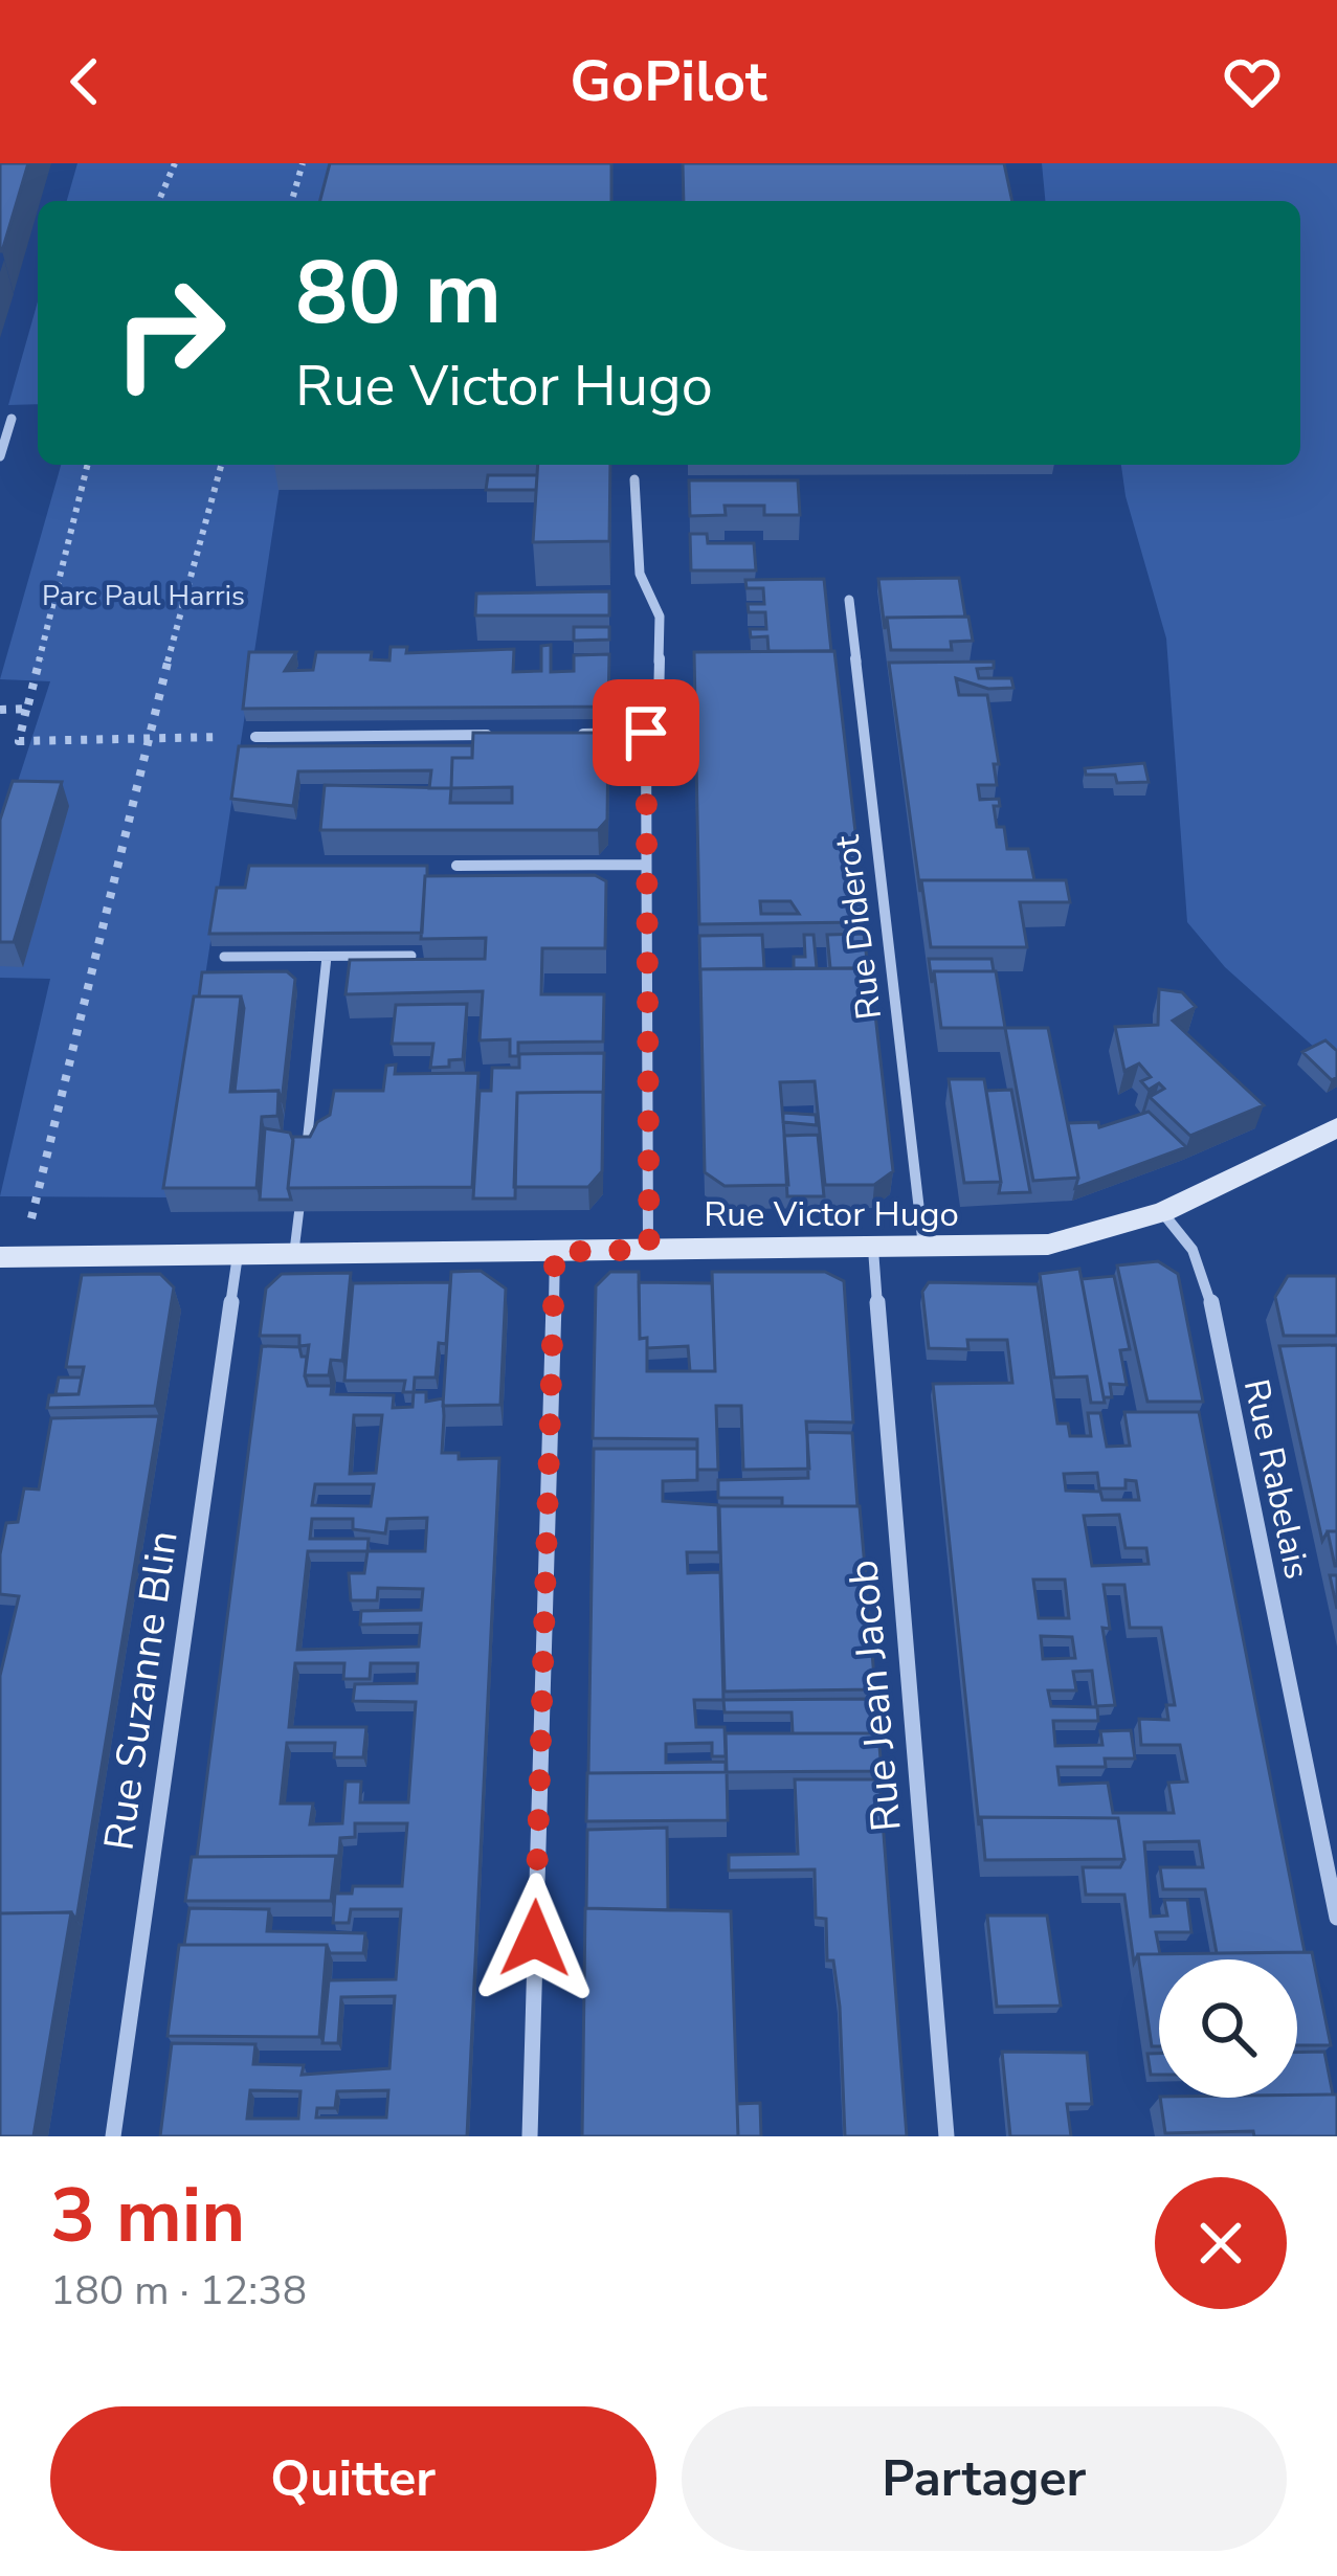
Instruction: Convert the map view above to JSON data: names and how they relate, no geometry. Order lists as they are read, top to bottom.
{
  "streets": {
    "main road": ["Rue Victor Hugo"],
    "street": [
      "Rue Diderot",
      "Rue Rabelais",
      "Rue Suzanne Blin",
      "Rue Jean Jacob"
    ]
  },
  "crossings": [
    ["Rue Diderot", "Rue Victor Hugo"],
    ["Rue Victor Hugo", "Rue Rabelais"],
    ["Rue Victor Hugo", "Rue Suzanne Blin"],
    ["Rue Victor Hugo", "Rue Jean Jacob"]
  ],
  "parks": ["Parc Paul Harris"],
  "page": {
    "header": "GoPilot",
    "turn": ["80 m", "Rue Victor Hugo"],
    "heading": ["3 min", "180 m · 12:38"],
    "buttons": ["Quitter", "Partager"]
  }
}
